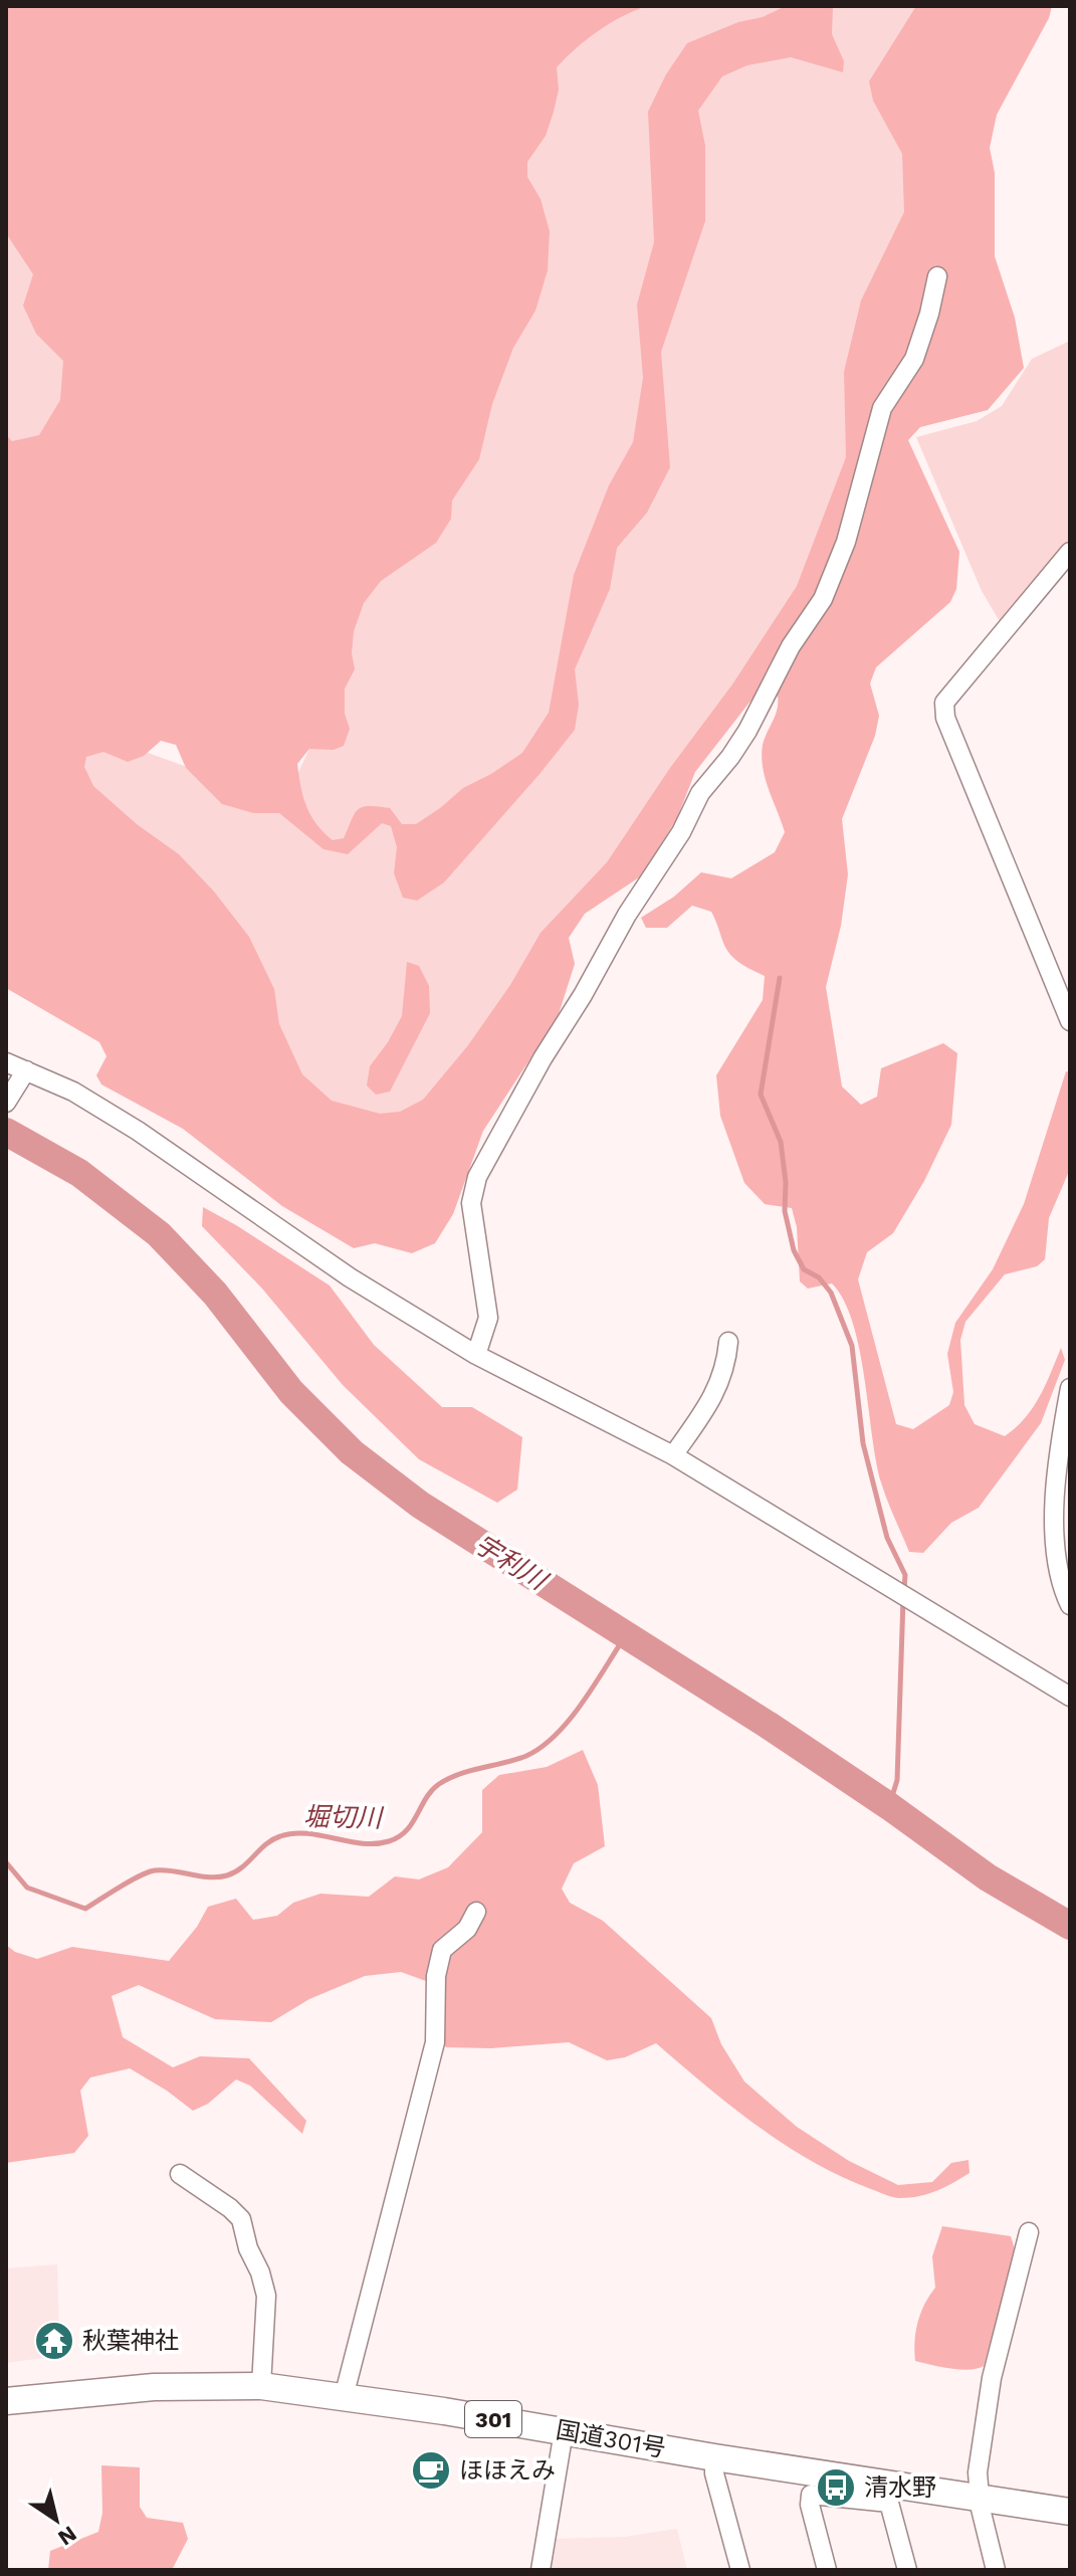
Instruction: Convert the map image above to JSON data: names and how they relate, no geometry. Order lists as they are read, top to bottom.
{
  "streets": {
    "highway": ["301", "国道301号"]
  },
  "water": ["宇利川", "堀切川"],
  "places": {
    "temple": ["秋葉神社"],
    "cafe": ["ほほえみ"],
    "bus stop": ["清水野"]
  },
  "north": "bottom right"
}
